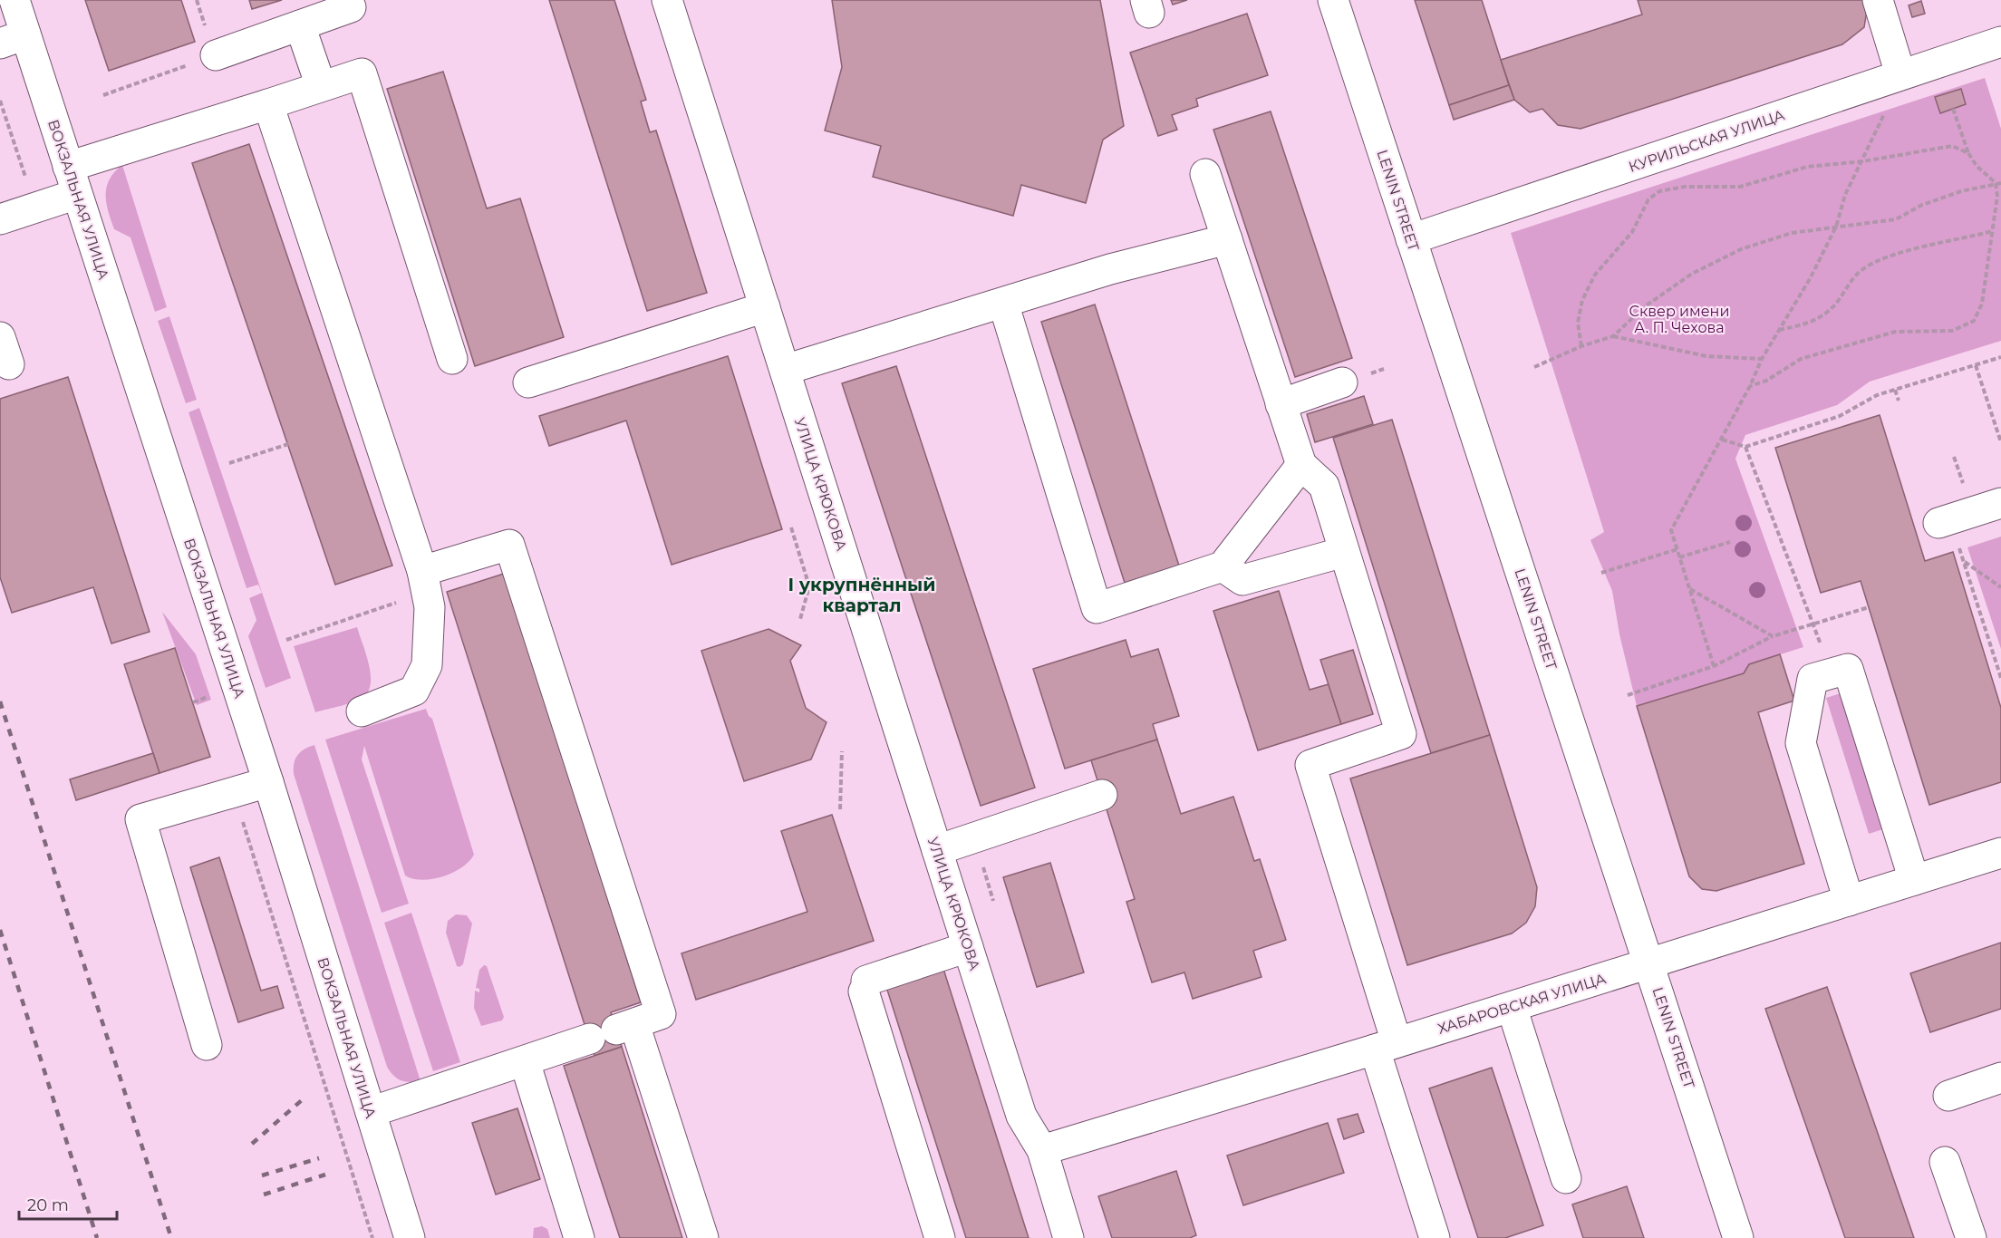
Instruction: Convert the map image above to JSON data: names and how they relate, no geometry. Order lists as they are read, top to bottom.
{
  "streets": {
    "street": [
      "КУРИЛЬСКАЯ УЛИЦА",
      "ВОКЗАЛЬНАЯ УЛИЦА",
      "LENIN STREET",
      "УЛИЦА КРЮКОВА",
      "ХАБАРОВСКАЯ УЛИЦА"
    ]
  },
  "crossings": [
    ["КУРИЛЬСКАЯ УЛИЦА", "LENIN STREET"],
    ["LENIN STREET", "ХАБАРОВСКАЯ УЛИЦА"],
    ["УЛИЦА КРЮКОВА", "ХАБАРОВСКАЯ УЛИЦА"]
  ],
  "districts": ["I укрупнённый квартал"],
  "parks": ["Сквер имени А. П. Чехова"],
  "scale_bar": "20 m"
}
